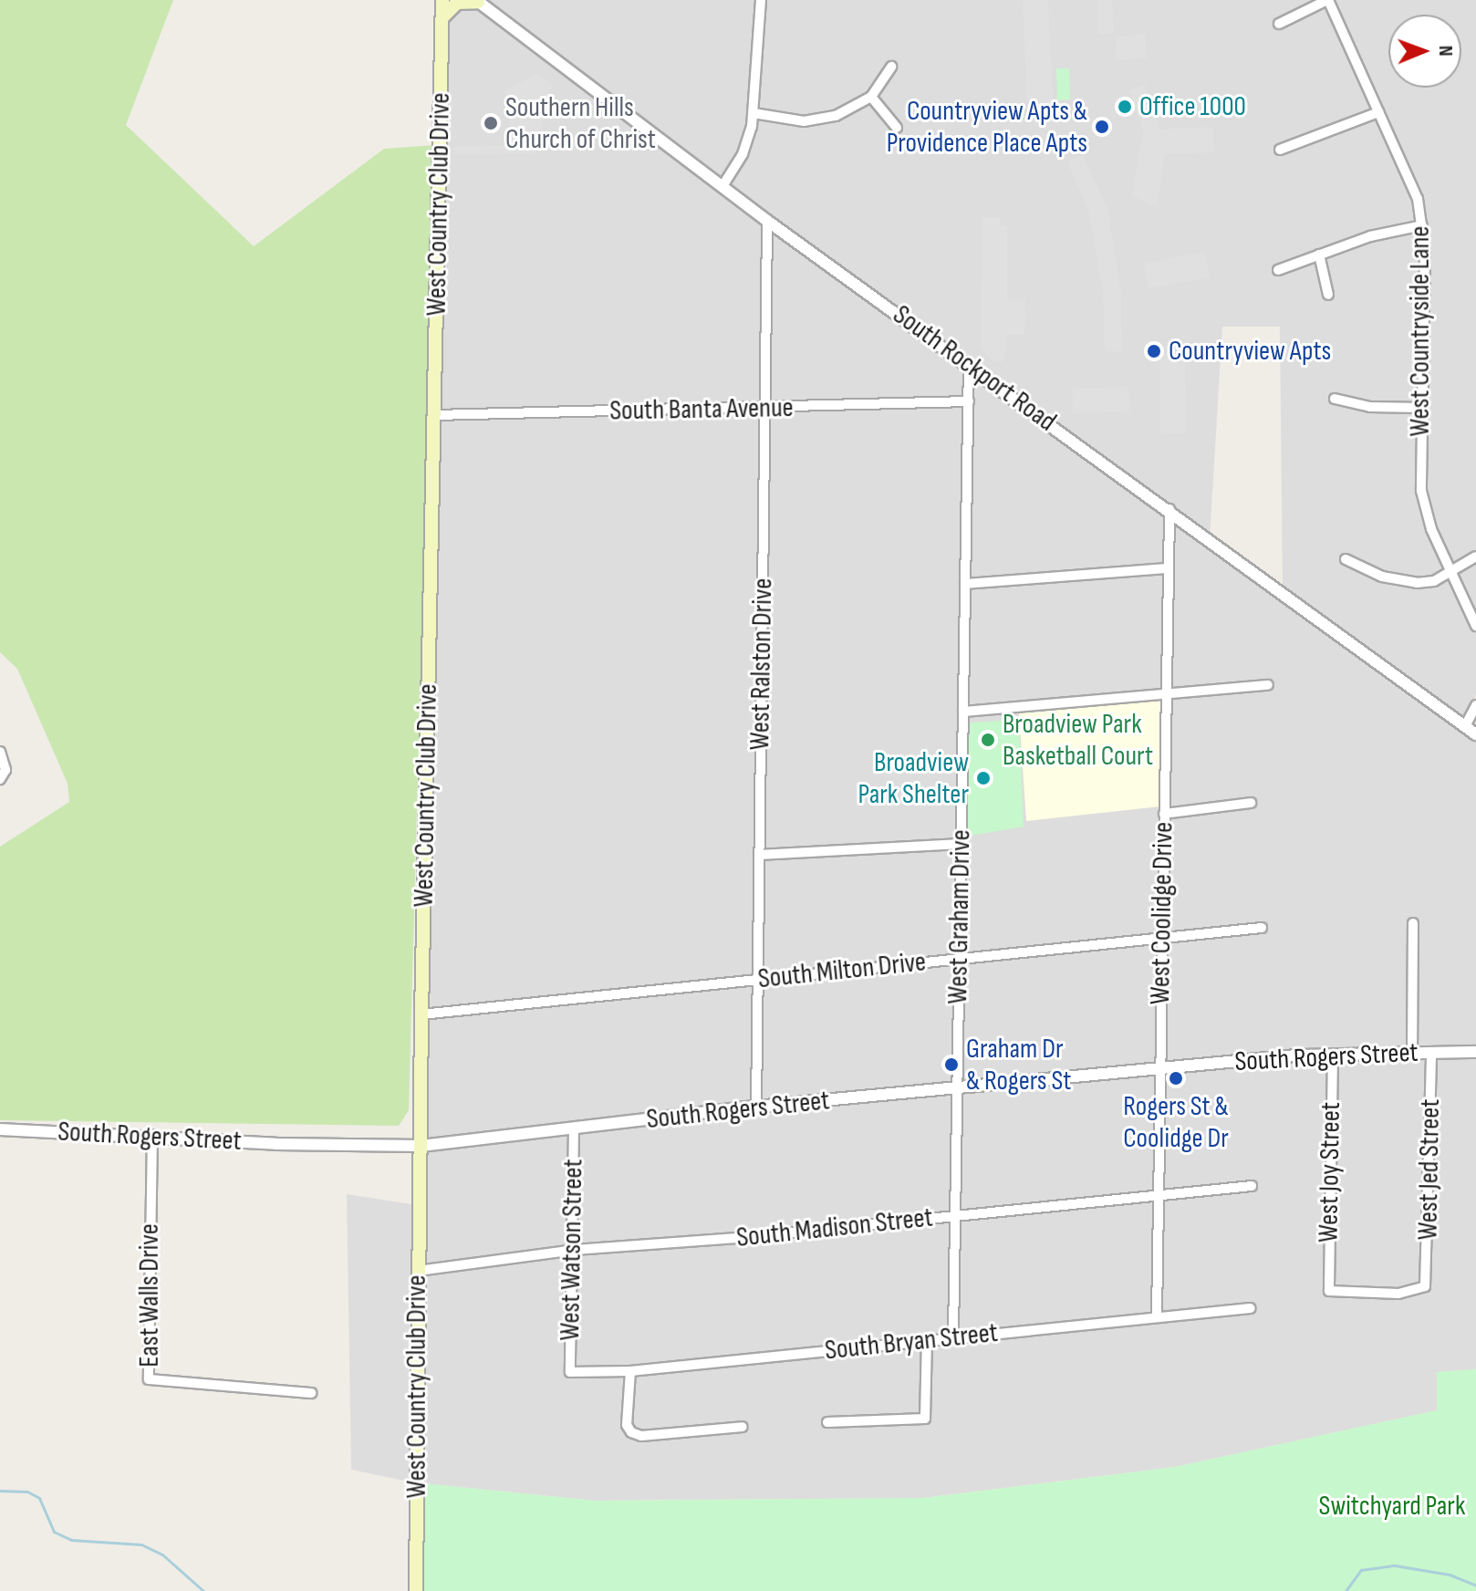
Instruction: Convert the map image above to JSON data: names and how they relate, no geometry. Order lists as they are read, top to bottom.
{
  "streets": {
    "main road": ["West Country Club Drive"],
    "street": [
      "West Countryside Lane",
      "South Rockport Road",
      "South Banta Avenue",
      "West Ralston Drive",
      "West Coolidge Drive",
      "West Graham Drive",
      "South Milton Drive",
      "South Rogers Street",
      "West Jed Street",
      "West Joy Street",
      "South Madison Street",
      "West Watson Street",
      "East Walls Drive",
      "South Bryan Street"
    ]
  },
  "crossings": [
    ["West Country Club Drive", "South Banta Avenue"],
    ["West Country Club Drive", "South Milton Drive"],
    ["West Country Club Drive", "South Rogers Street"],
    ["West Country Club Drive", "South Madison Street"],
    ["South Rockport Road", "West Ralston Drive"],
    ["South Rockport Road", "West Coolidge Drive"],
    ["South Rockport Road", "West Graham Drive"],
    ["South Banta Avenue", "West Ralston Drive"],
    ["South Banta Avenue", "West Graham Drive"],
    ["West Ralston Drive", "South Milton Drive"],
    ["West Ralston Drive", "South Rogers Street"],
    ["West Coolidge Drive", "South Milton Drive"],
    ["West Coolidge Drive", "South Rogers Street"],
    ["West Coolidge Drive", "South Madison Street"],
    ["West Coolidge Drive", "South Bryan Street"],
    ["West Graham Drive", "South Milton Drive"],
    ["West Graham Drive", "South Rogers Street"],
    ["West Graham Drive", "South Madison Street"],
    ["West Graham Drive", "South Bryan Street"],
    ["South Rogers Street", "West Jed Street"],
    ["South Rogers Street", "West Joy Street"],
    ["South Rogers Street", "West Watson Street"],
    ["South Rogers Street", "East Walls Drive"],
    ["West Jed Street", "West Joy Street"],
    ["South Madison Street", "West Watson Street"],
    ["West Watson Street", "South Bryan Street"]
  ],
  "parks": ["Switchyard Park"],
  "places": [
    "Office 1000",
    "Southern Hills Church of Christ",
    "Countryview Apts & Providence Place Apts",
    "Countryview Apts",
    "Broadview Park Basketball Court",
    "Broadview Park Shelter",
    "Graham Dr & Rogers St",
    "Rogers St & Coolidge Dr"
  ],
  "north": "right"
}
